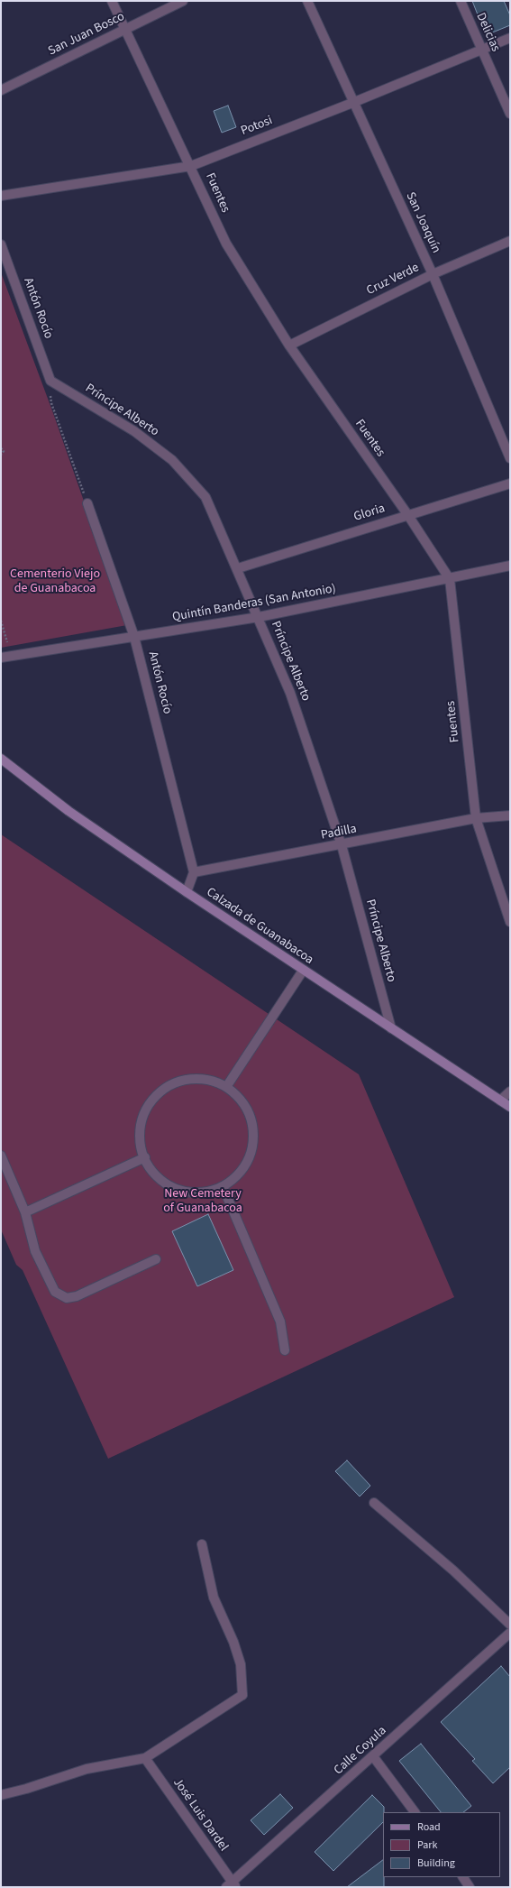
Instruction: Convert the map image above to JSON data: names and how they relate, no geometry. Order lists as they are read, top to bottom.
{
  "streets": {
    "main road": ["Calzada de Guanabacoa"],
    "street": [
      "Delicias",
      "San Juan Bosco",
      "Potosi",
      "Fuentes",
      "San Joaquín",
      "Cruz Verde",
      "Antón Rocío",
      "Príncipe Alberto",
      "Gloria",
      "Quintín Banderas (San Antonio)",
      "Padilla",
      "Calle Coyula",
      "José Luis Dardel"
    ]
  },
  "crossings": [
    ["Delicias", "Potosi"],
    ["San Juan Bosco", "Fuentes"],
    ["Potosi", "Fuentes"],
    ["Potosi", "San Joaquín"],
    ["Fuentes", "Cruz Verde"],
    ["Fuentes", "Gloria"],
    ["Fuentes", "Quintín Banderas (San Antonio)"],
    ["Fuentes", "Padilla"],
    ["San Joaquín", "Cruz Verde"],
    ["Antón Rocío", "Príncipe Alberto"],
    ["Antón Rocío", "Quintín Banderas (San Antonio)"],
    ["Antón Rocío", "Padilla"],
    ["Príncipe Alberto", "Gloria"],
    ["Príncipe Alberto", "Quintín Banderas (San Antonio)"],
    ["Príncipe Alberto", "Padilla"],
    ["Príncipe Alberto", "Calzada de Guanabacoa"],
    ["Calle Coyula", "José Luis Dardel"]
  ],
  "parks": ["Cementerio Viejo de Guanabacoa", "New Cemetery of Guanabacoa"],
  "legend": ["Road", "Park", "Building"]
}
